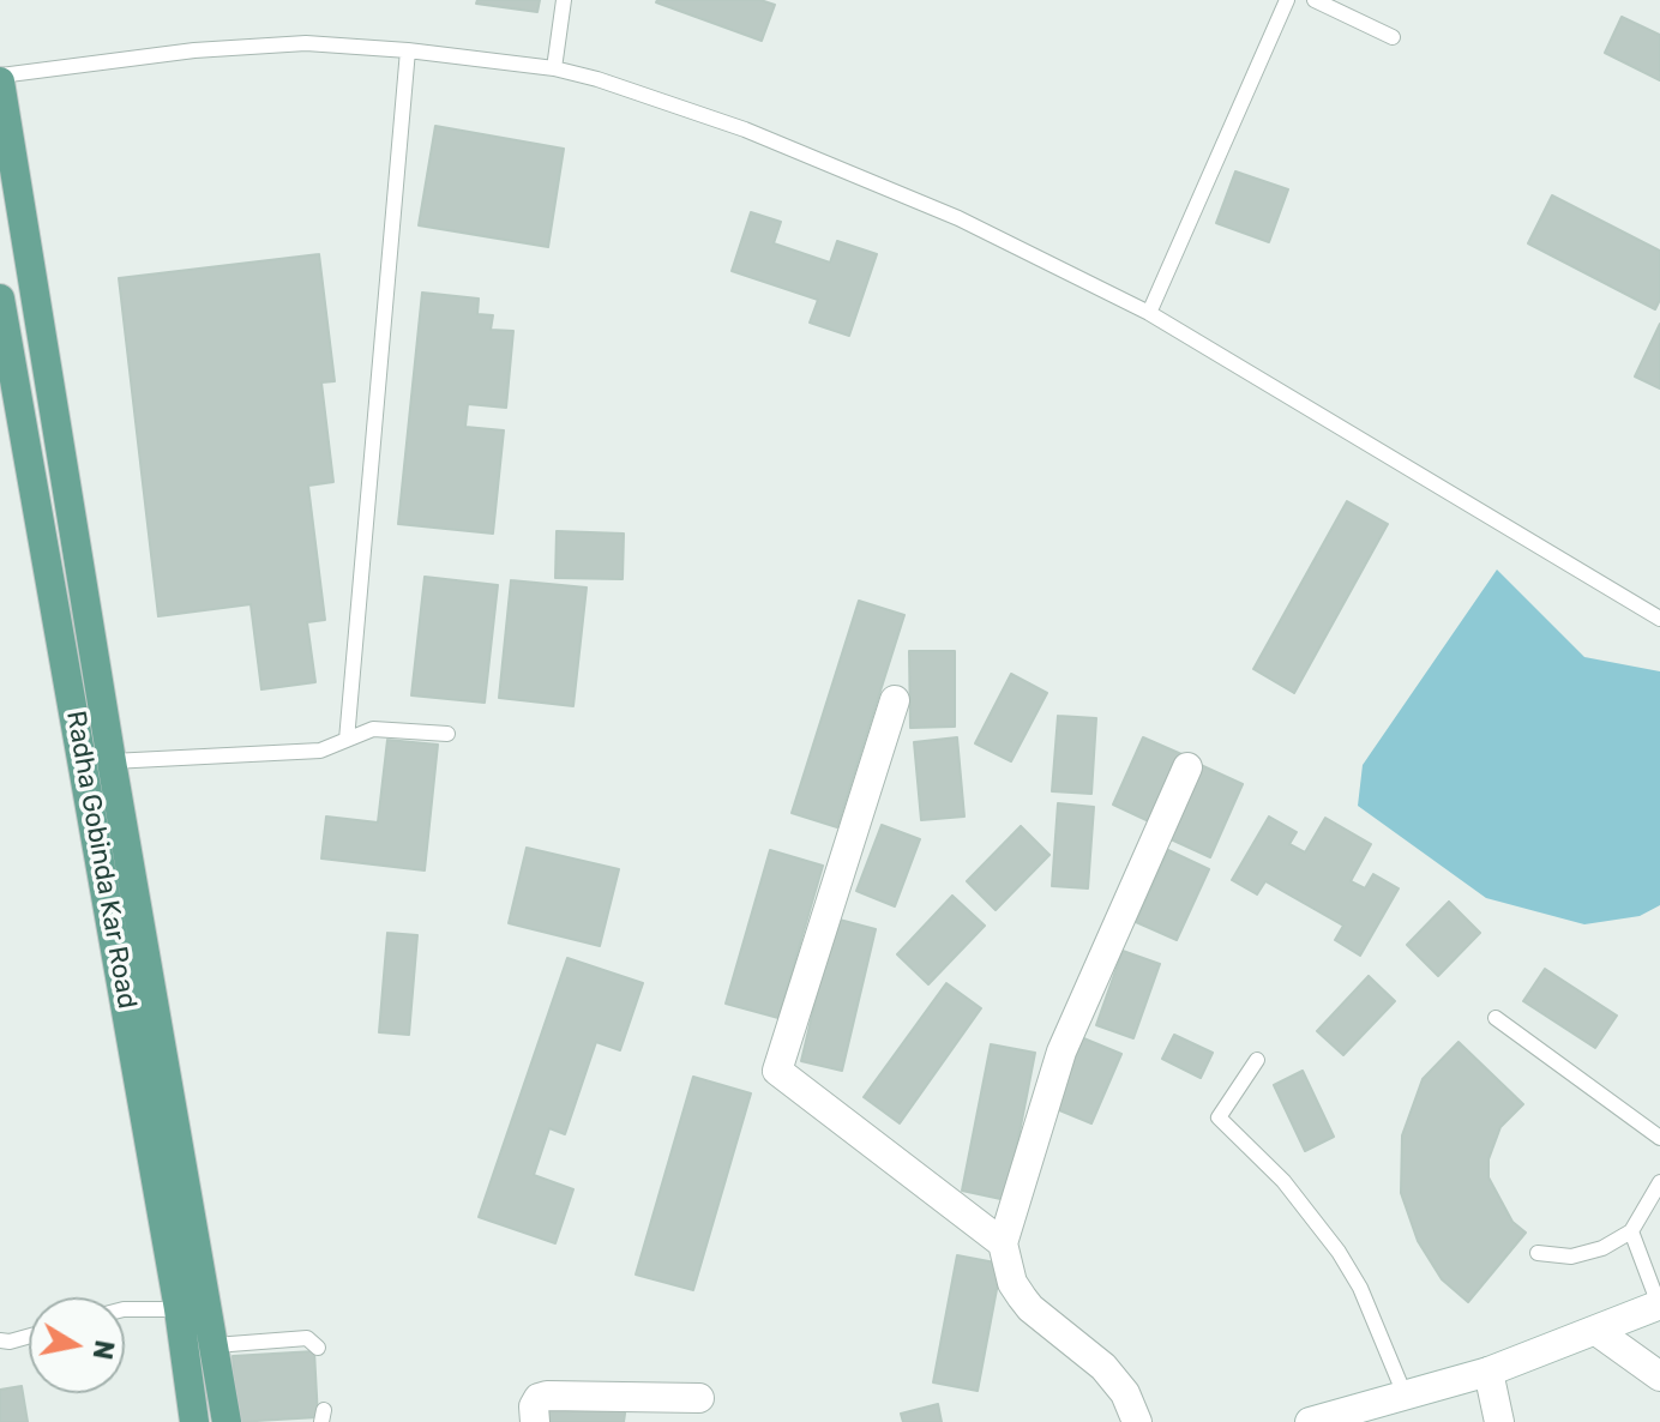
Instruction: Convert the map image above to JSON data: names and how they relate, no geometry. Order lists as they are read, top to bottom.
{
  "streets": {
    "main road": ["Radha Gobinda Kar Road"]
  },
  "north": "right"
}
